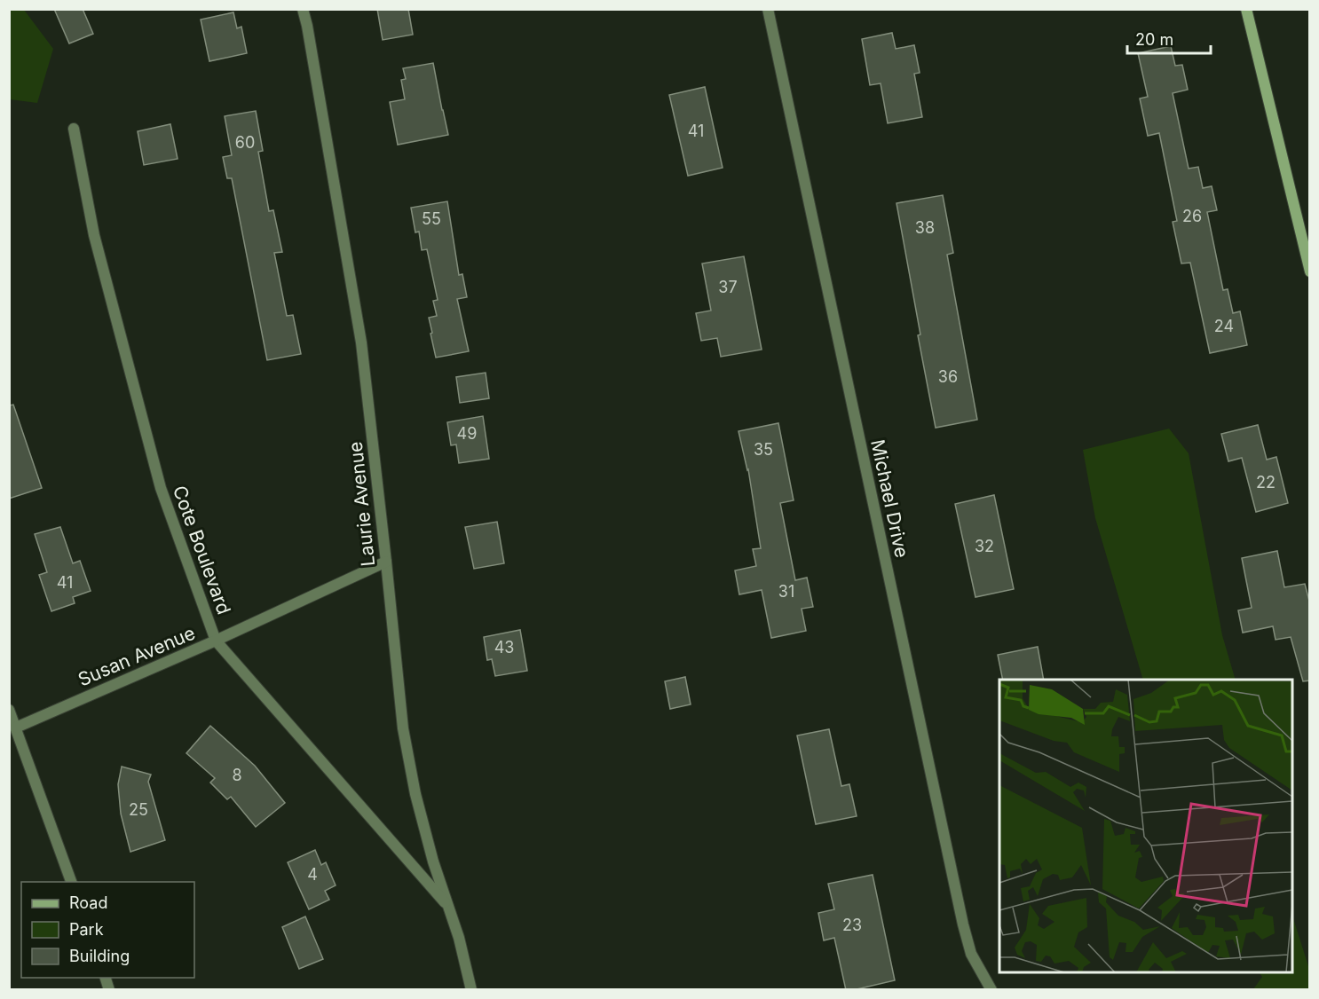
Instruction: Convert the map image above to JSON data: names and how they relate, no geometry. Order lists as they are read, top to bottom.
{
  "streets": {
    "street": [
      "Michael Drive",
      "Laurie Avenue",
      "Cote Boulevard",
      "Susan Avenue"
    ]
  },
  "crossings": [
    ["Laurie Avenue", "Cote Boulevard"],
    ["Laurie Avenue", "Susan Avenue"],
    ["Cote Boulevard", "Susan Avenue"]
  ],
  "house_numbers": [
    "41",
    "60",
    "26",
    "55",
    "38",
    "37",
    "24",
    "36",
    "49",
    "35",
    "22",
    "32",
    "41",
    "31",
    "43",
    "8",
    "25",
    "4",
    "23"
  ],
  "legend": ["Road", "Park", "Building"],
  "scale_bar": "20 m"
}
